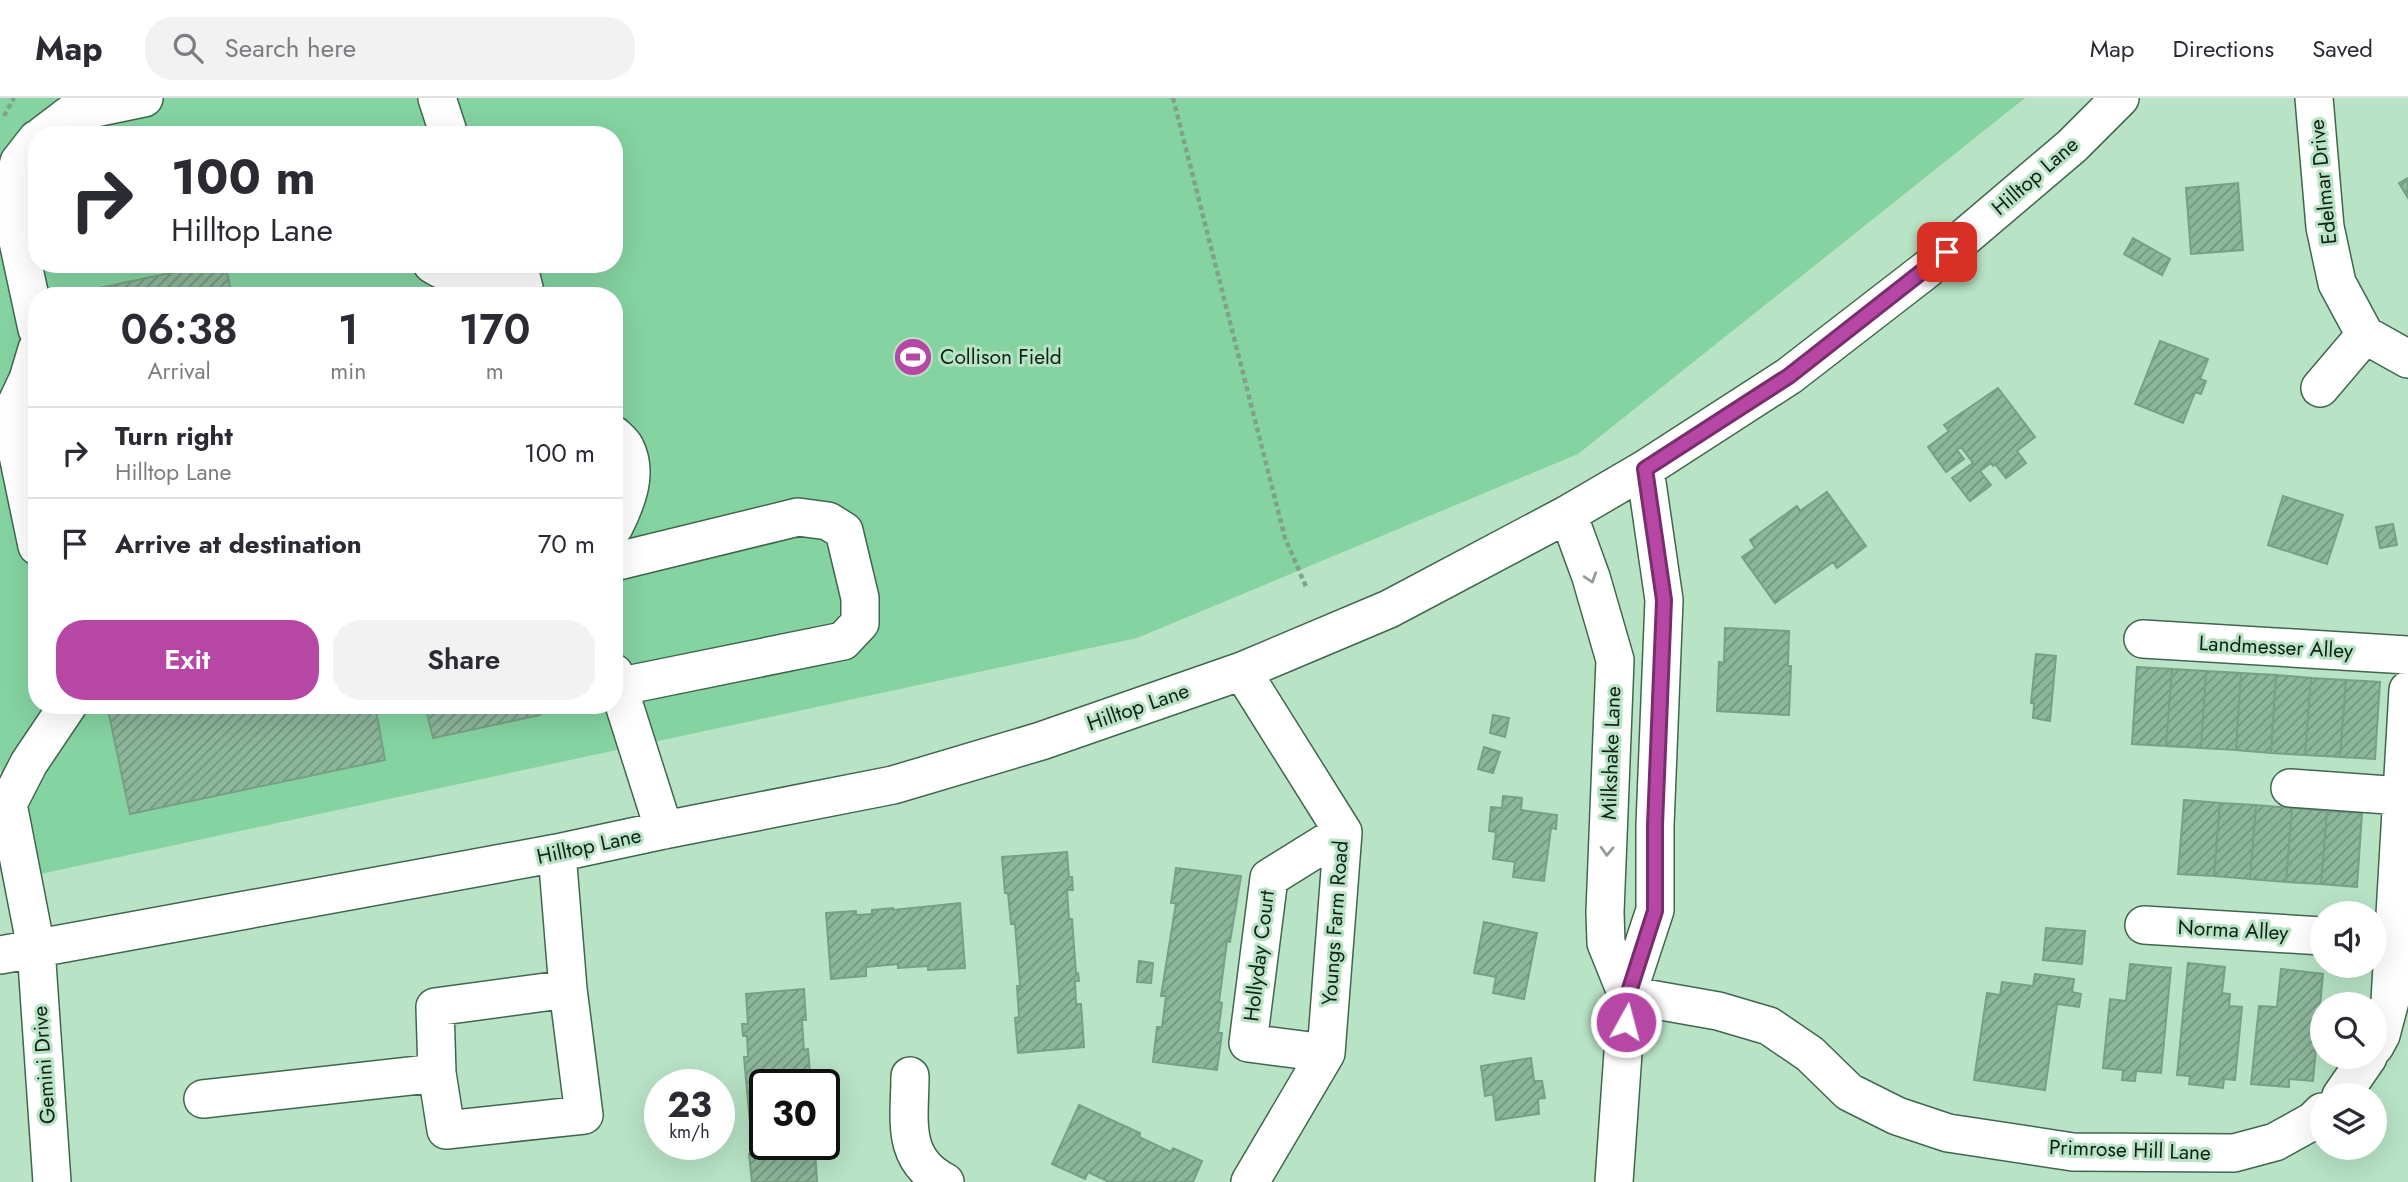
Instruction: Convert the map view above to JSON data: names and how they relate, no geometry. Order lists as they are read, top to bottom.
{
  "streets": {
    "street": [
      "Hilltop Lane",
      "Edelmar Drive",
      "Landmesser Alley",
      "Milkshake Lane",
      "Youngs Farm Road",
      "Norma Alley",
      "Hollyday Court",
      "Gemini Drive",
      "Primrose Hill Lane"
    ]
  },
  "crossings": [
    ["Hilltop Lane", "Milkshake Lane"],
    ["Hilltop Lane", "Youngs Farm Road"],
    ["Hilltop Lane", "Gemini Drive"],
    ["Milkshake Lane", "Primrose Hill Lane"],
    ["Youngs Farm Road", "Hollyday Court"]
  ],
  "places": {
    "sports": ["Collison Field"]
  },
  "page": {
    "header": "Map",
    "search": "Search here",
    "nav": ["Map", "Directions", "Saved"],
    "turn": ["100 m", "Hilltop Lane"],
    "eta": [
      "06:38",
      "Arrival",
      "1",
      "min",
      "170",
      "m"
    ],
    "list": [
      {
        "name": "Turn right",
        "note": "Hilltop Lane",
        "value": "100 m"
      },
      {
        "name": "Arrive at destination",
        "value": "70 m"
      }
    ],
    "buttons": ["Exit", "Share"],
    "speed": "23 km/h",
    "limit": "30"
  }
}
